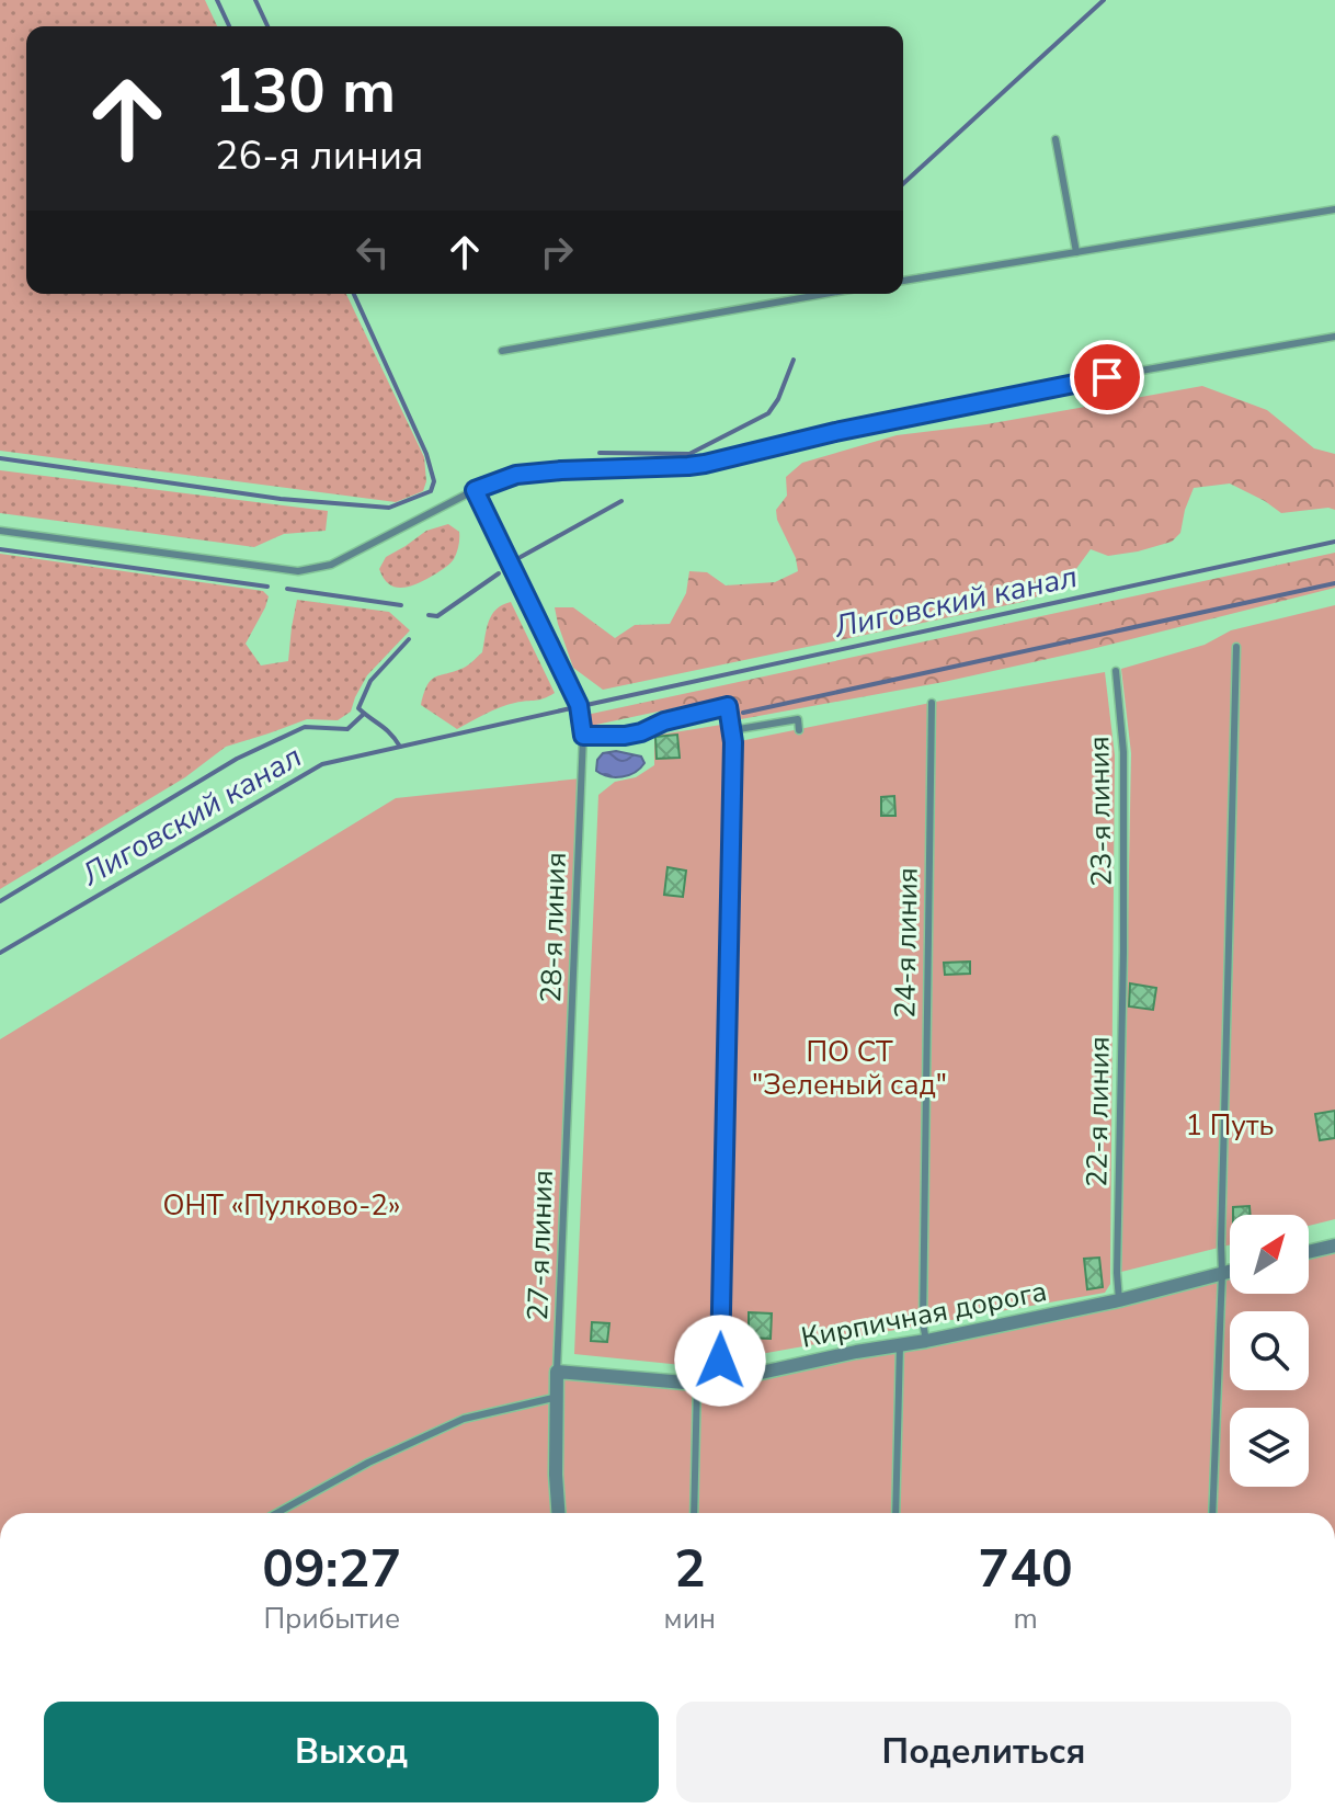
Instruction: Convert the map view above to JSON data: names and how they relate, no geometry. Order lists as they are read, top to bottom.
{
  "streets": {
    "street": ["Кирпичная дорога"],
    "lane": [
      "23-я линия",
      "28-я линия",
      "24-я линия",
      "22-я линия",
      "27-я линия"
    ]
  },
  "crossings": [
    ["23-я линия", "22-я линия"],
    ["28-я линия", "27-я линия"],
    ["24-я линия", "Кирпичная дорога"],
    ["22-я линия", "Кирпичная дорога"],
    ["27-я линия", "Кирпичная дорога"]
  ],
  "water": ["Лиговский канал"],
  "parks": ["ПО СТ \"Зеленый сад\"", "1 Путь", "ОНТ «Пулково-2»"],
  "north": "top right",
  "page": {
    "turn": ["130 m", "26-я линия"],
    "eta": [
      "09:27",
      "Прибытие",
      "2",
      "мин",
      "740",
      "m"
    ],
    "buttons": ["Выход", "Поделиться"]
  }
}
